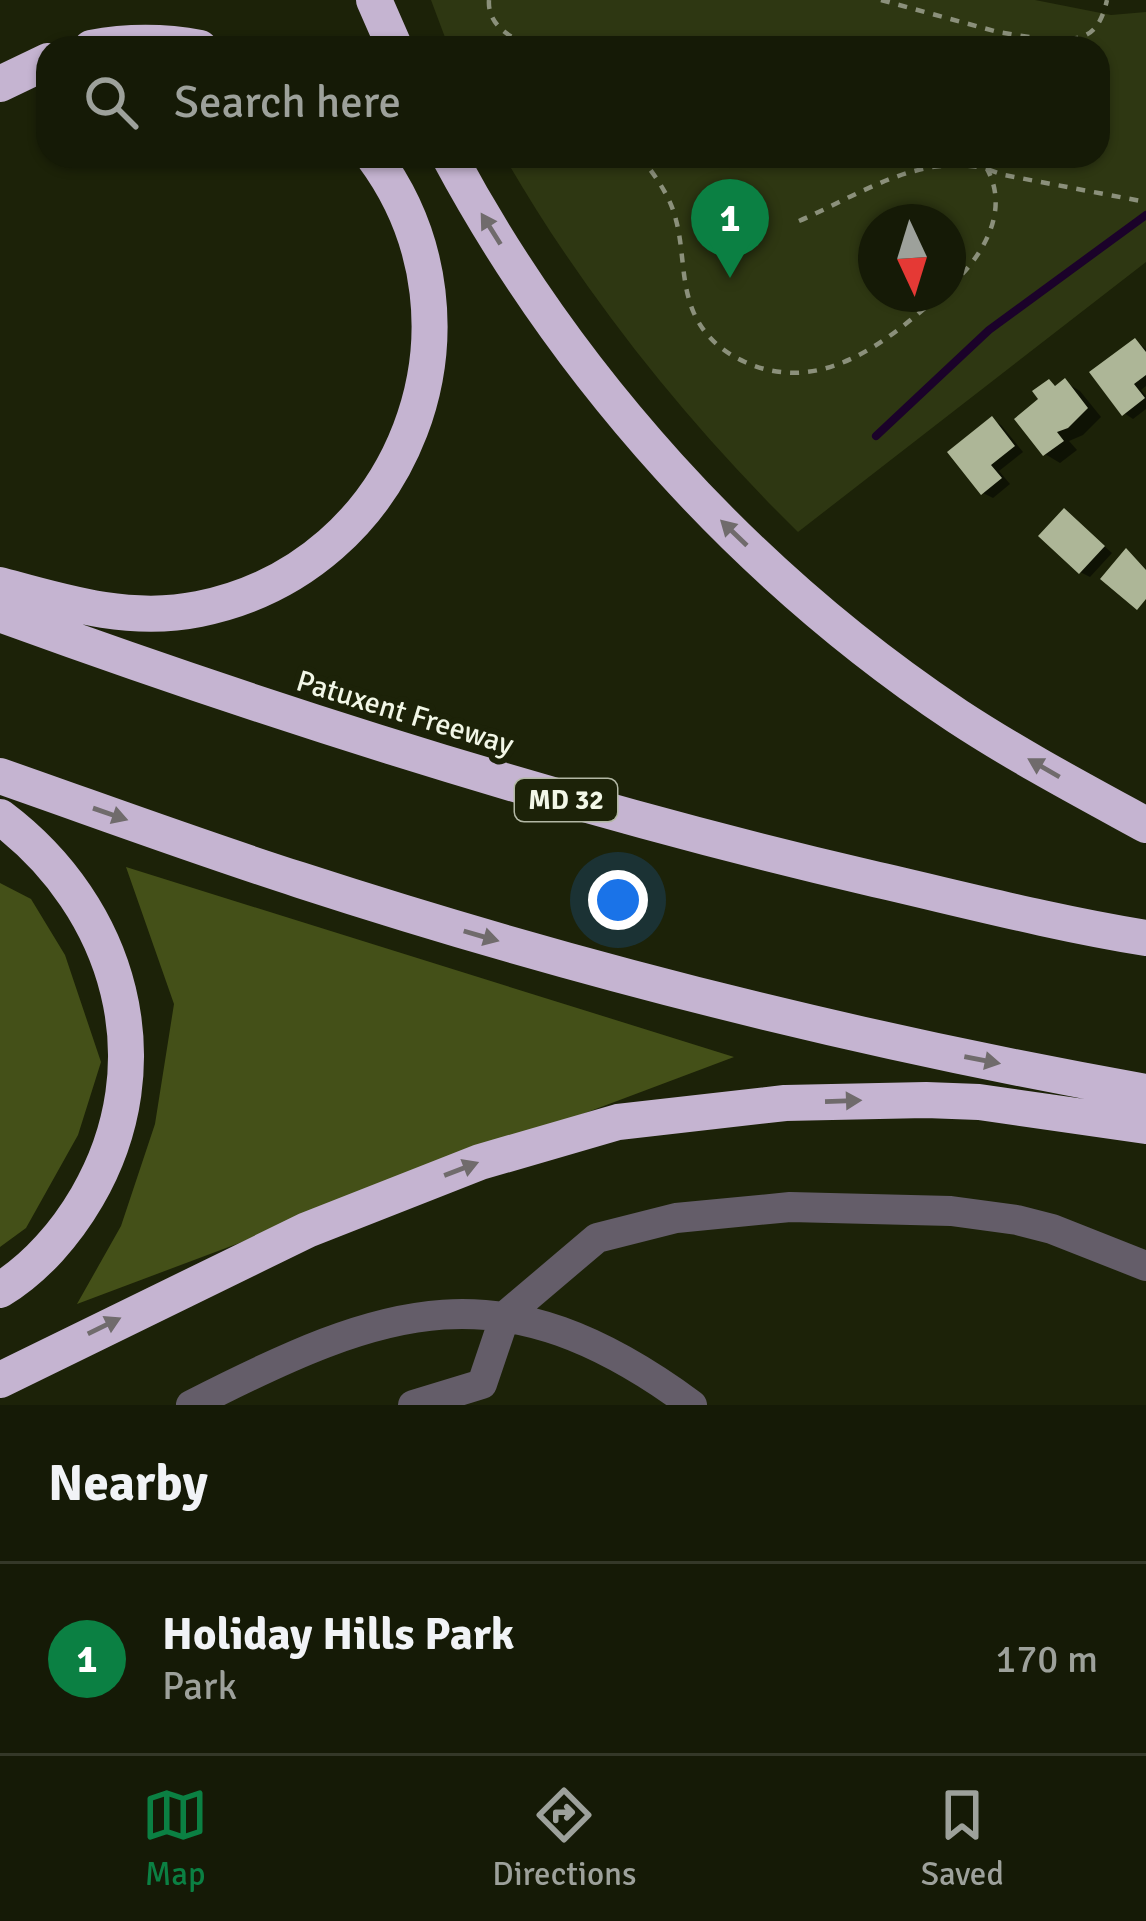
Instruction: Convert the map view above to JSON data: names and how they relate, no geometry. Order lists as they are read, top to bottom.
{
  "streets": {
    "highway": ["Patuxent Freeway", "MD 32"]
  },
  "north": "bottom",
  "page": {
    "search": "Search here",
    "pins": "1",
    "heading": "Nearby",
    "list": [
      {
        "mark": "1",
        "name": "Holiday Hills Park",
        "note": "Park",
        "value": "170 m"
      }
    ],
    "nav": ["Map", "Directions", "Saved"]
  }
}
